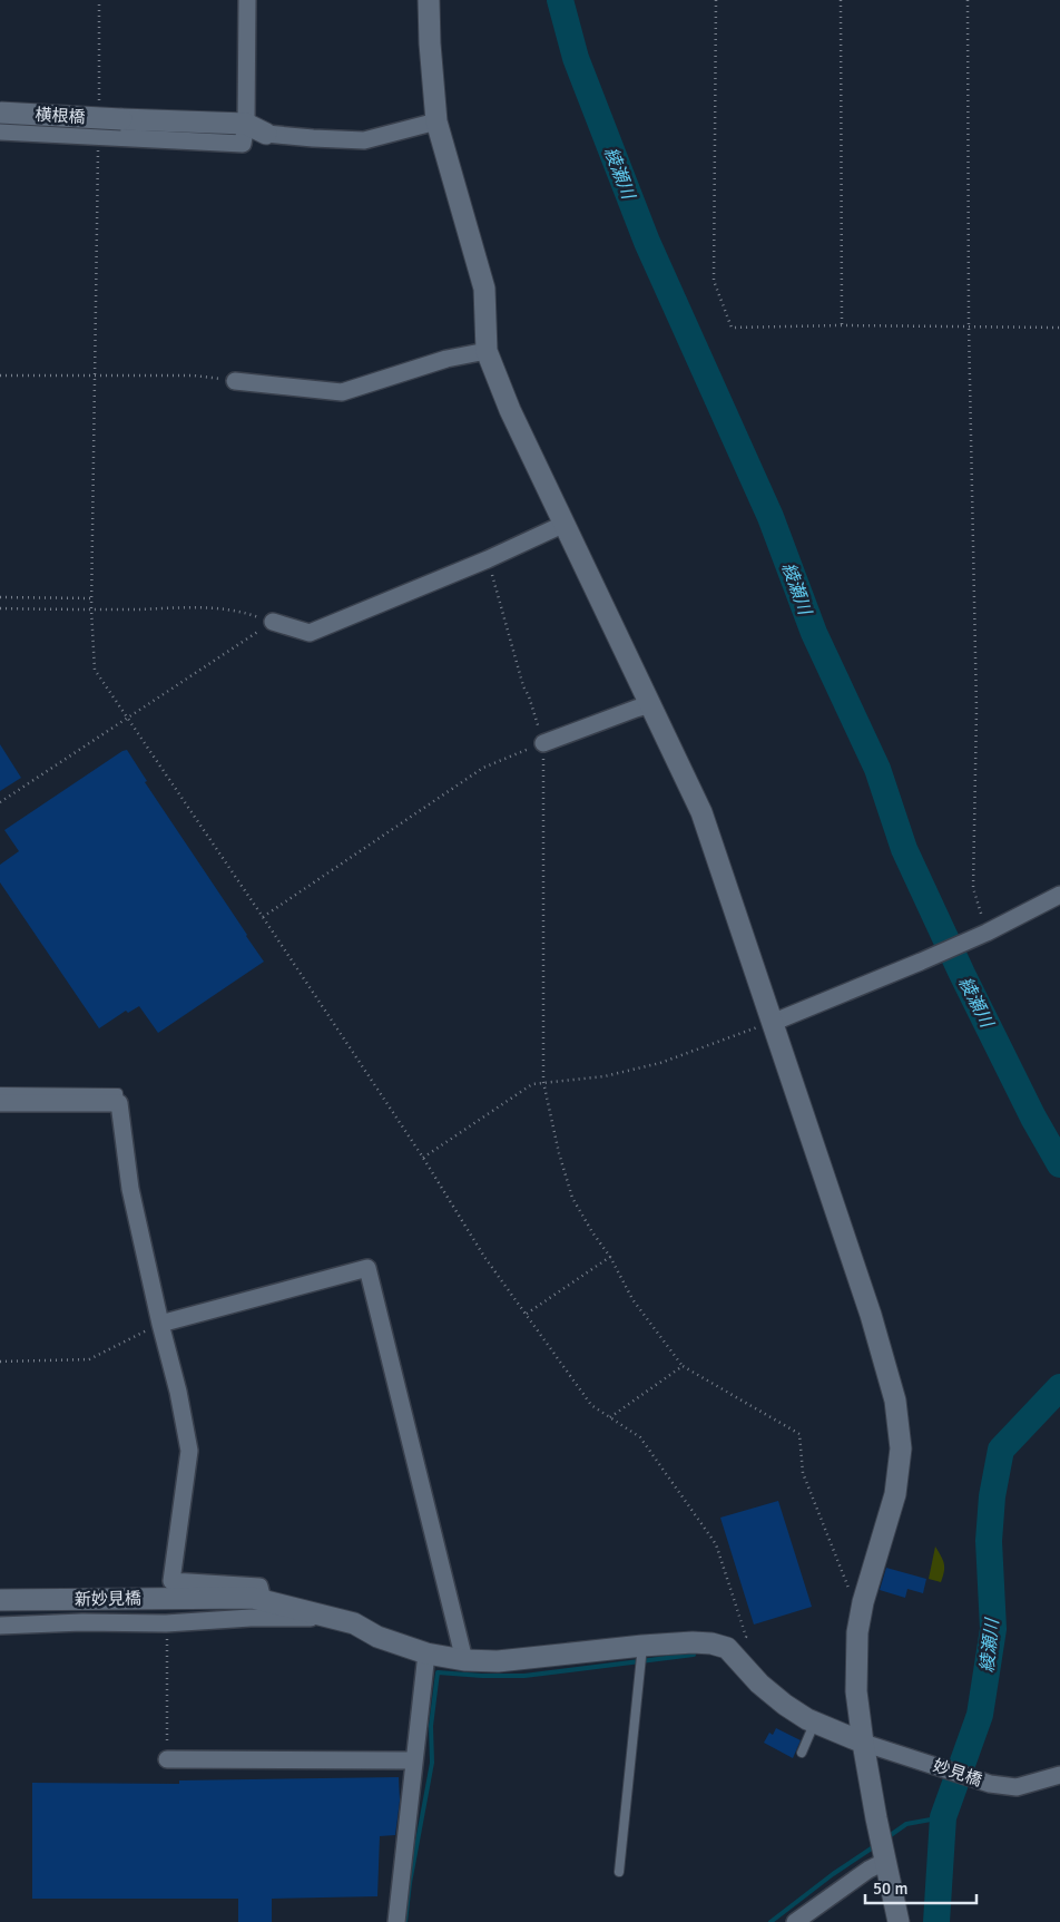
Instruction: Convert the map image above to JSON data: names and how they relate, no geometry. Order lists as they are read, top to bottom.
{
  "streets": {
    "street": ["横根橋", "新妙見橋", "妙見橋"]
  },
  "water": ["綾瀬川"],
  "scale_bar": "50 m"
}
